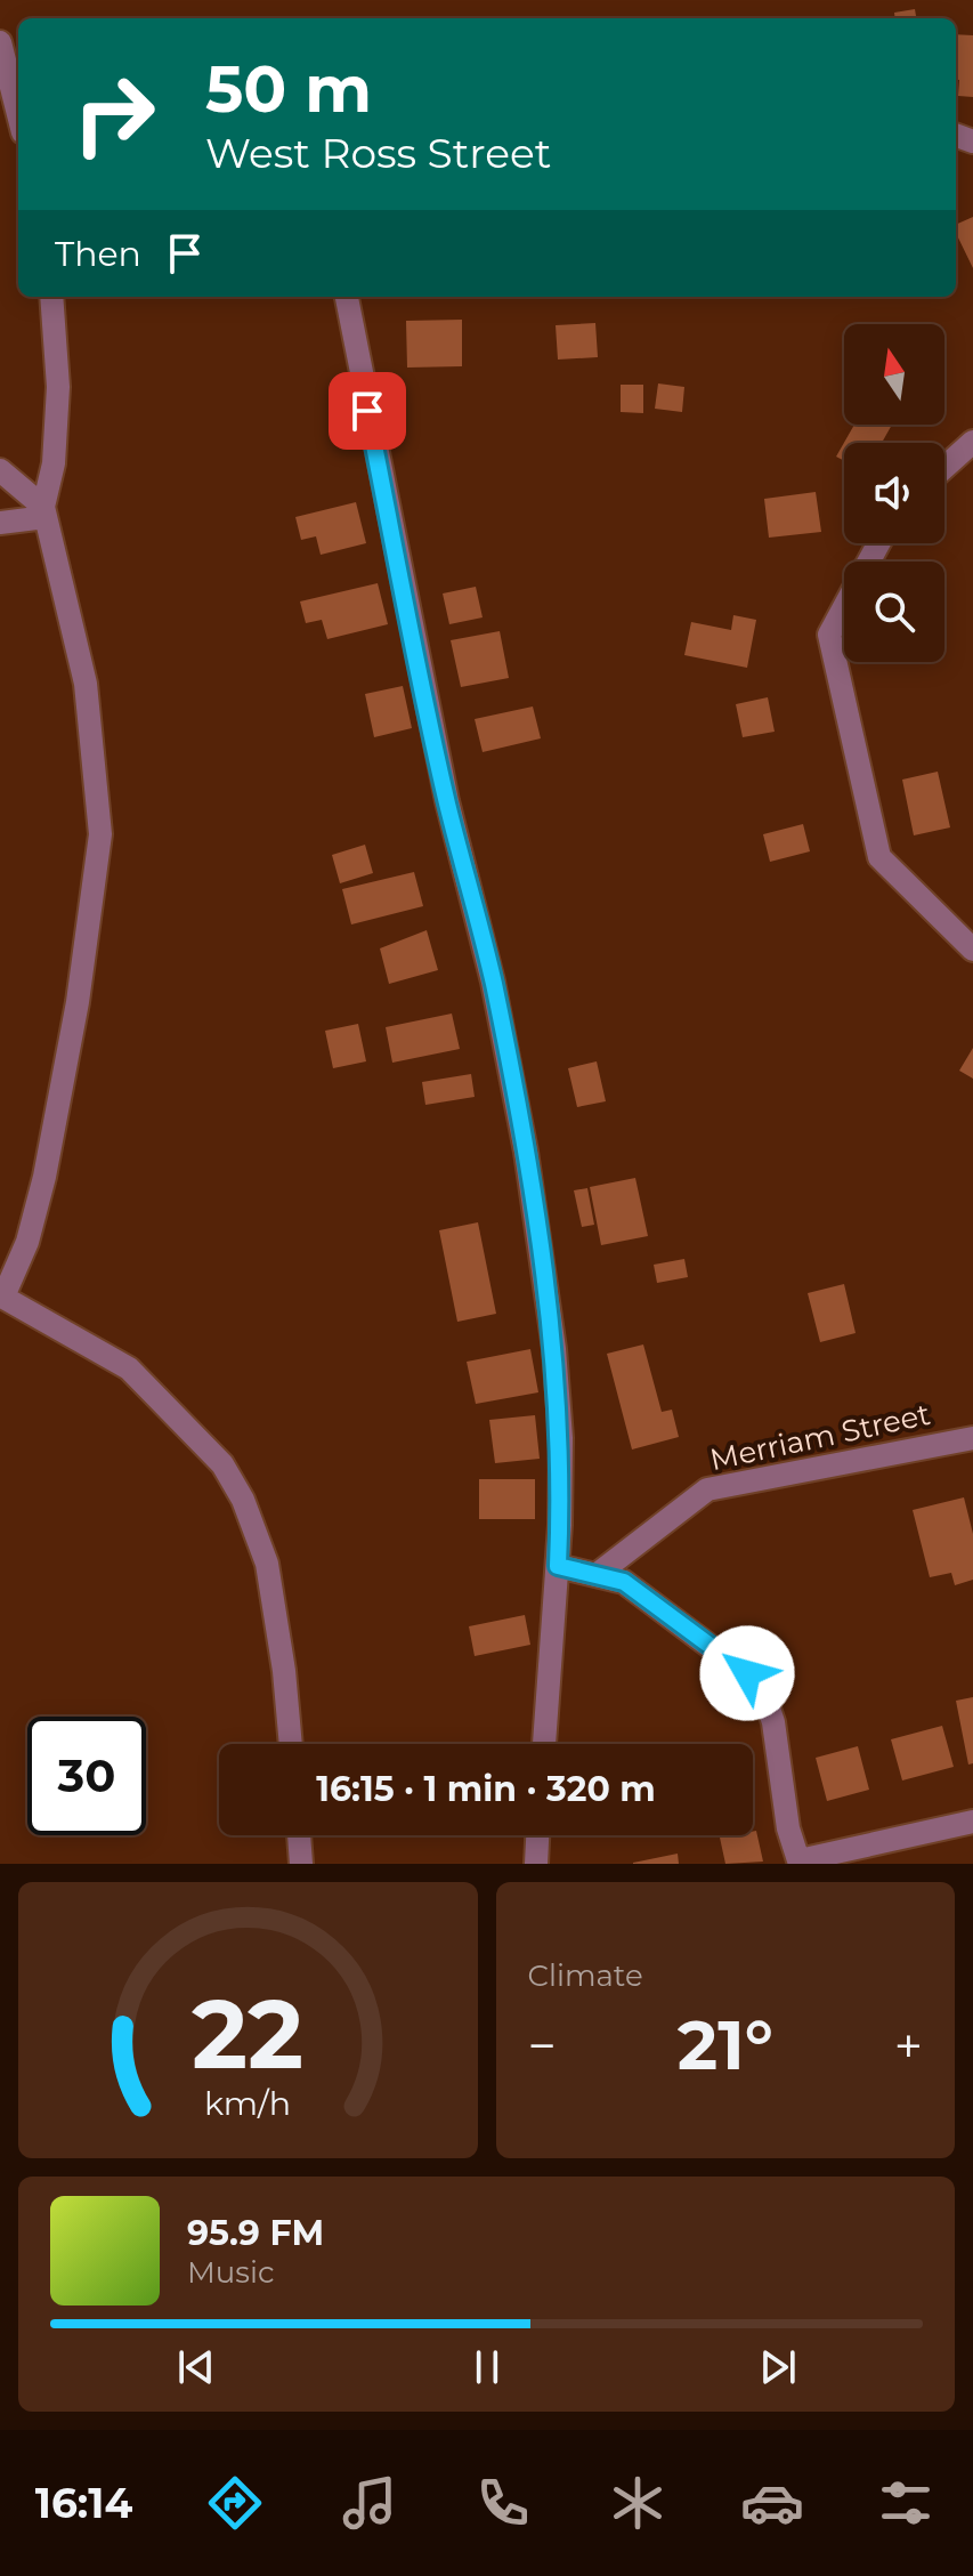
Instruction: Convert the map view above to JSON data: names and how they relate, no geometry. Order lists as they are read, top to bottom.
{
  "streets": {
    "street": ["Merriam Street"]
  },
  "north": "top",
  "page": {
    "turn": ["50 m", "West Ross Street"],
    "then": "Then",
    "limit": "30",
    "trip": "16:15 · 1 min · 320 m",
    "tile": "Climate",
    "heat": ["−", "21°", "+"],
    "song": ["95.9 FM", "Music"],
    "tabs": "16:14",
    "gauge": ["22", "km/h"]
  }
}
